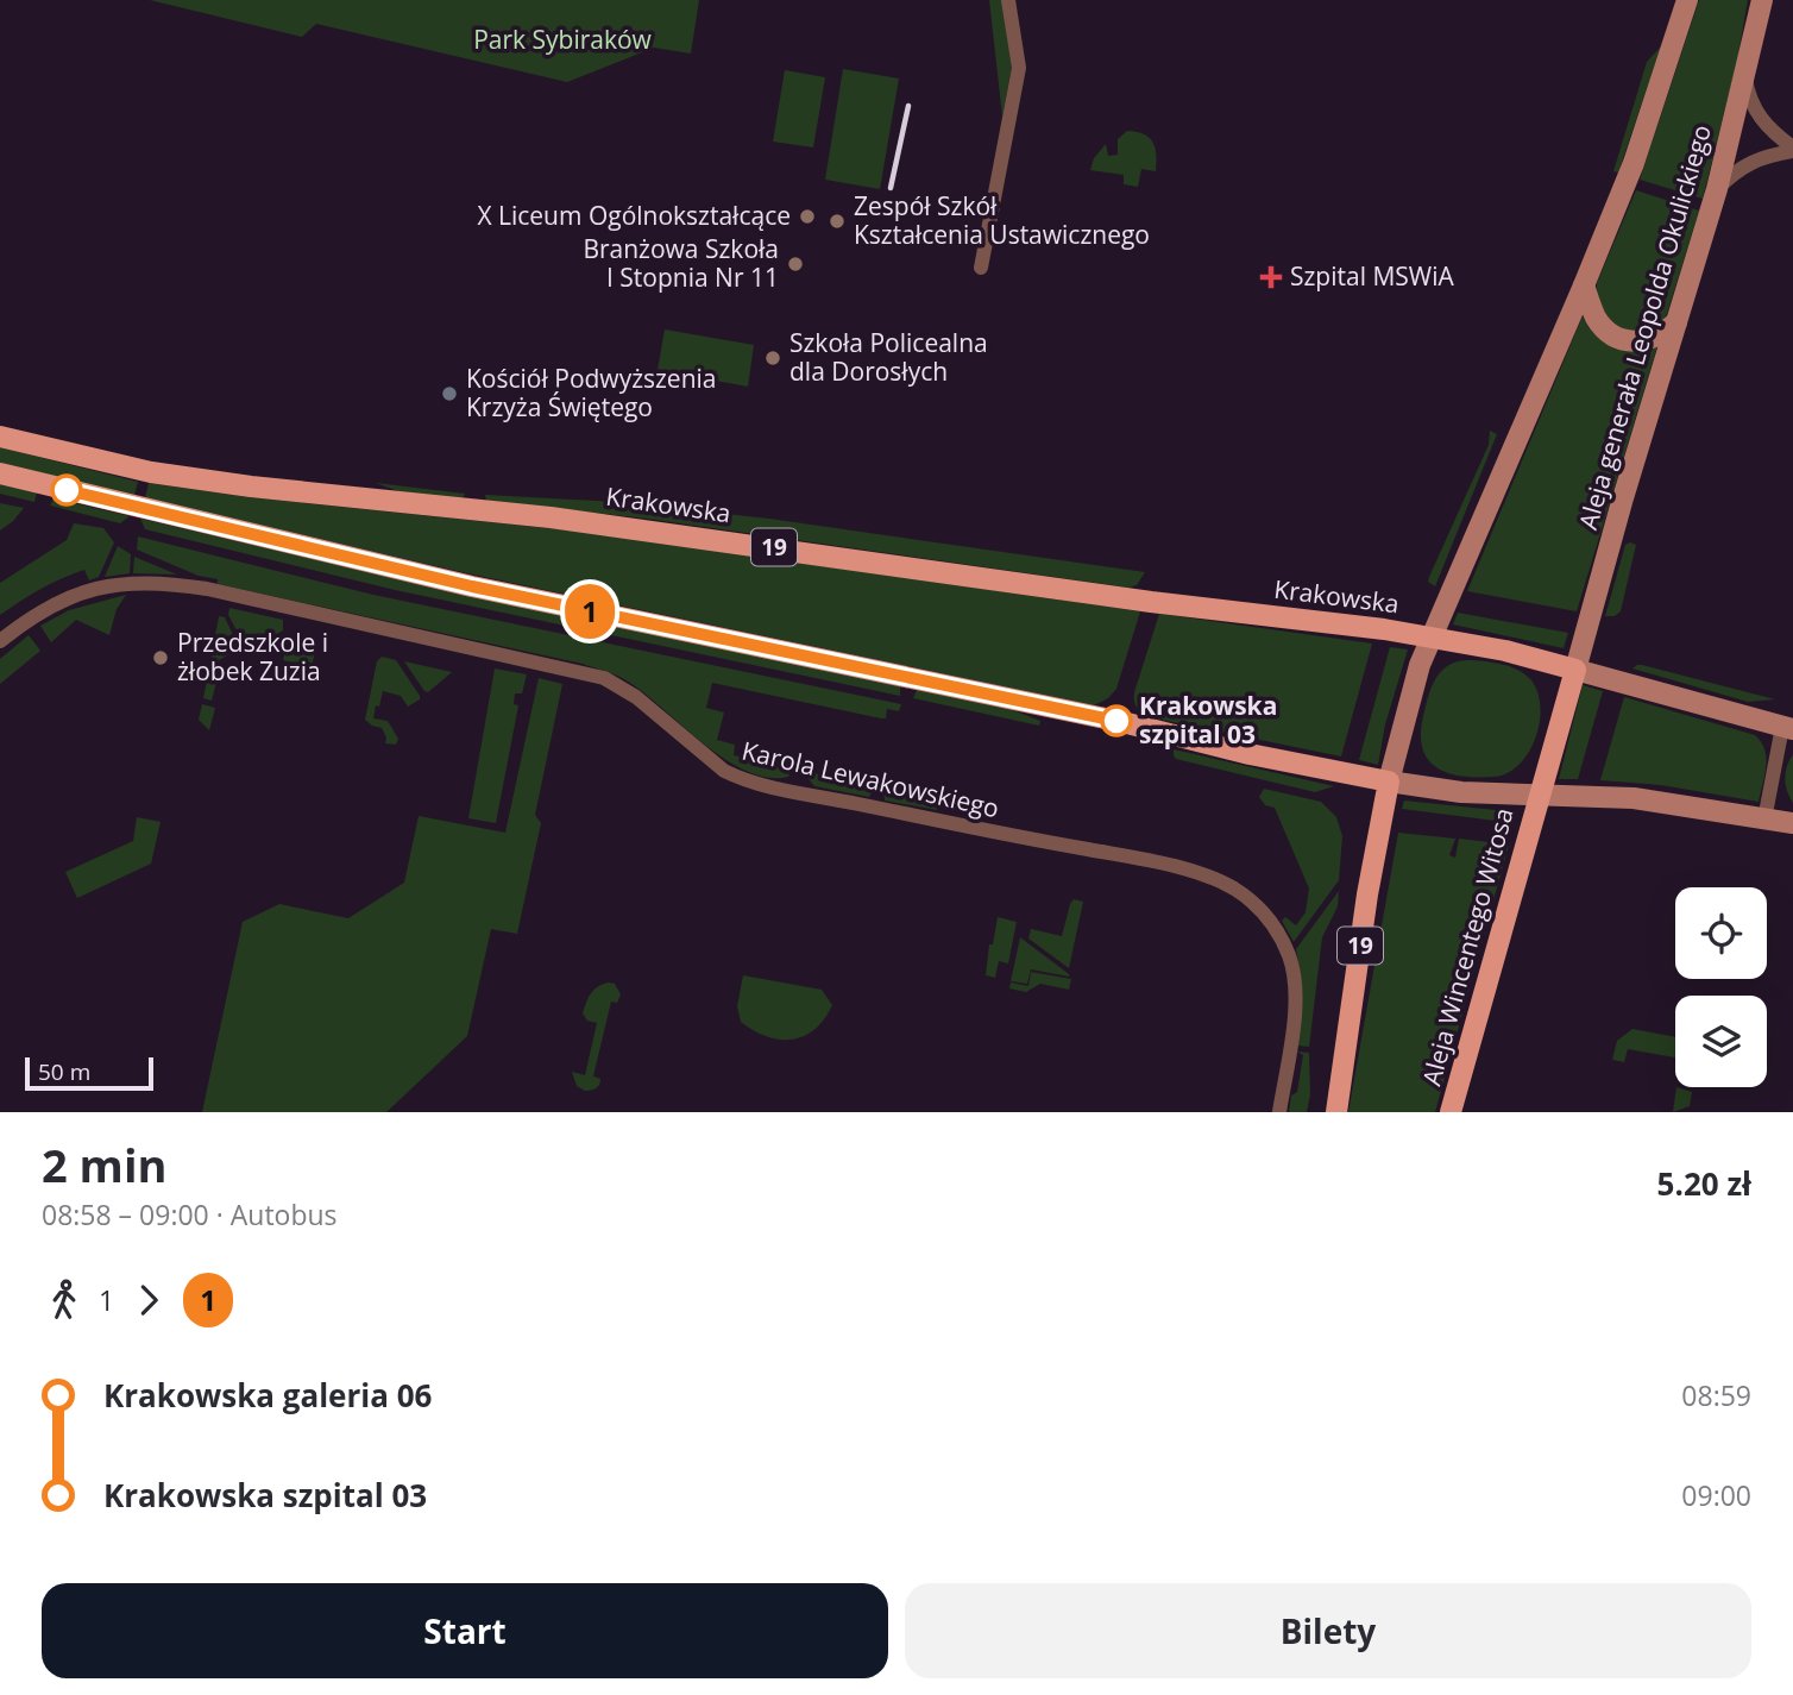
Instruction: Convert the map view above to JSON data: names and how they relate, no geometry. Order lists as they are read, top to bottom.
{
  "streets": {
    "main road": [
      "Aleja generała Leopolda Okulickiego",
      "Krakowska",
      "19",
      "Aleja Wincentego Witosa"
    ],
    "street": ["Karola Lewakowskiego"]
  },
  "crossings": [
    ["Aleja generała Leopolda Okulickiego", "19"],
    ["Aleja generała Leopolda Okulickiego", "Aleja Wincentego Witosa"],
    ["Krakowska", "19"],
    ["19", "Aleja Wincentego Witosa"]
  ],
  "parks": ["Park Sybiraków"],
  "places": {
    "other": [
      "X Liceum Ogólnokształcące",
      "Zespół Szkół Kształcenia Ustawicznego",
      "Branżowa Szkoła I Stopnia Nr 11",
      "Szkoła Policealna dla Dorosłych",
      "Kościół Podwyższenia Krzyża Świętego",
      "Przedszkole i żłobek Zuzia",
      "Krakowska szpital 03"
    ],
    "health": ["Szpital MSWiA"]
  },
  "lines": ["bus line 1"],
  "scale_bar": "50 m",
  "page": {
    "on_map": "1",
    "scale": "50 m",
    "heading": ["2 min", "08:58 – 09:00 · Autobus", "5.20 zł"],
    "legs": ["1", "1"],
    "list": [
      {
        "name": "Krakowska galeria 06",
        "value": "08:59"
      },
      {
        "name": "Krakowska szpital 03",
        "value": "09:00"
      }
    ],
    "buttons": ["Start", "Bilety"]
  }
}
